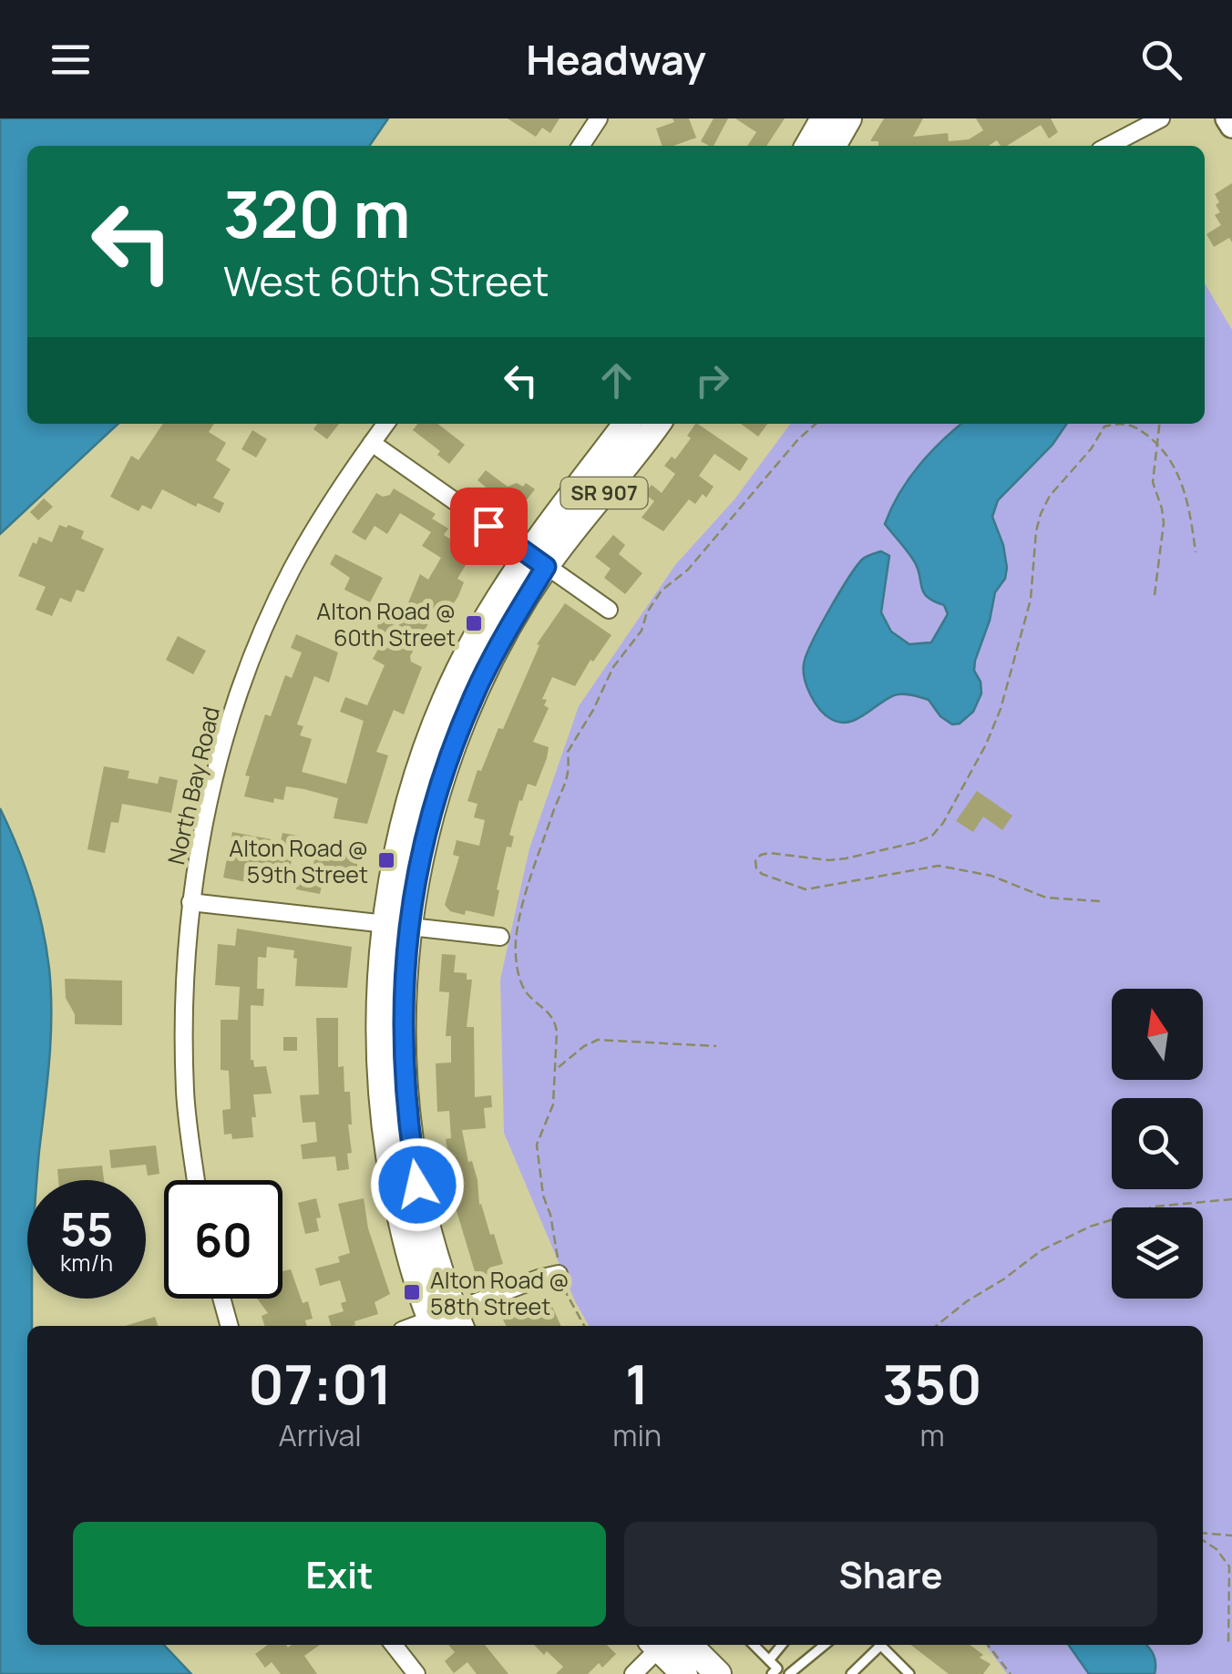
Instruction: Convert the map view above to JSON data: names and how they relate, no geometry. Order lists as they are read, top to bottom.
{
  "streets": {
    "main road": ["SR 907"],
    "street": ["North Bay Road"]
  },
  "places": {
    "transit": ["Alton Road @ 60th Street", "Alton Road @ 59th Street", "Alton Road @ 58th Street"]
  },
  "north": "top",
  "page": {
    "header": "Headway",
    "turn": ["320 m", "West 60th Street"],
    "speed": "55 km/h",
    "limit": "60",
    "eta": [
      "07:01",
      "Arrival",
      "1",
      "min",
      "350",
      "m"
    ],
    "buttons": ["Exit", "Share"]
  }
}
